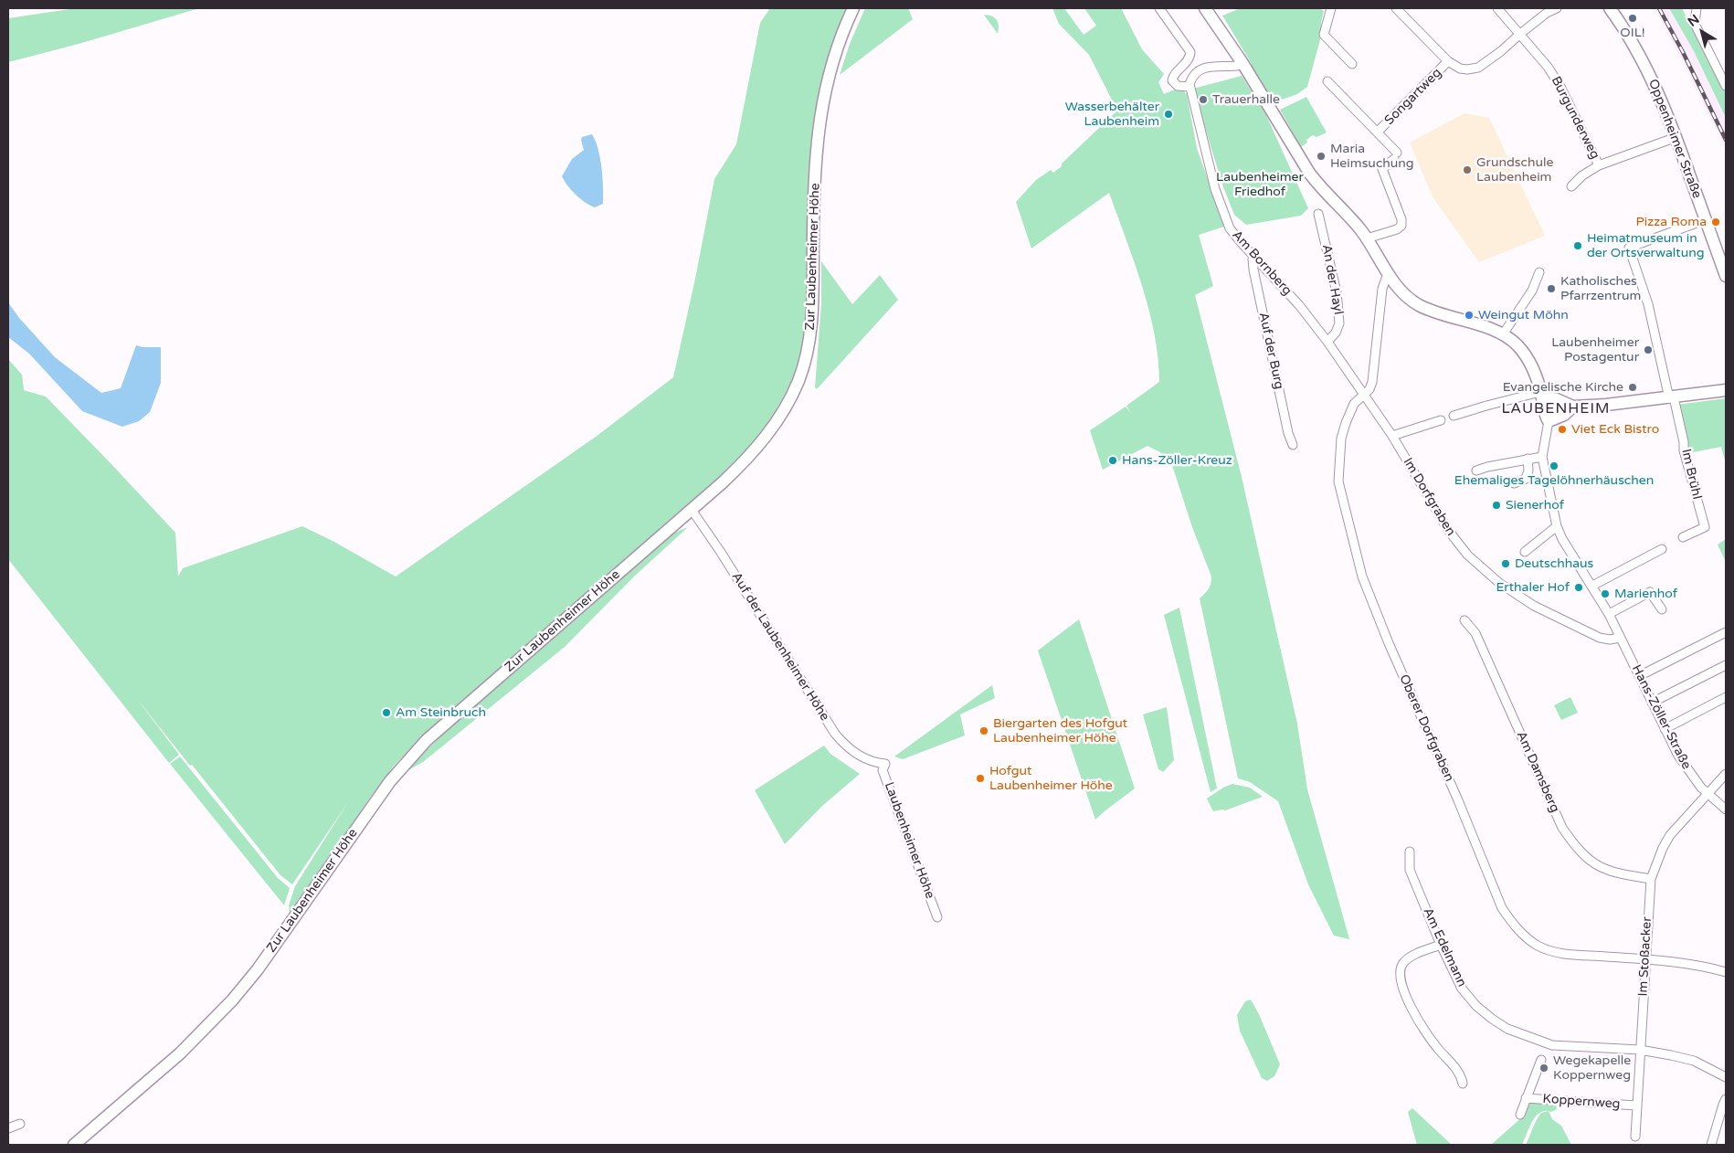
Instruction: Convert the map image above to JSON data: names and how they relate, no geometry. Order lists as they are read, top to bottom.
{
  "streets": {
    "street": [
      "Songartweg",
      "Burgunderweg",
      "Oppenheimer Straße",
      "Zur Laubenheimer Höhe",
      "Am Bornberg",
      "An der Hayl",
      "Auf der Burg",
      "Im Brühl",
      "Im Dorfgraben",
      "Auf der Laubenheimer Höhe",
      "Hans-Zöller-Straße",
      "Oberer Dorfgraben",
      "Am Damsberg",
      "Laubenheimer Höhe",
      "Am Edelmann",
      "Im Stoßacker",
      "Koppernweg"
    ]
  },
  "crossings": [
    ["Zur Laubenheimer Höhe", "Auf der Laubenheimer Höhe"],
    ["Am Bornberg", "An der Hayl"],
    ["Am Bornberg", "Auf der Burg"],
    ["Am Bornberg", "Im Dorfgraben"],
    ["Am Bornberg", "Oberer Dorfgraben"],
    ["Im Dorfgraben", "Hans-Zöller-Straße"],
    ["Im Dorfgraben", "Oberer Dorfgraben"],
    ["Auf der Laubenheimer Höhe", "Laubenheimer Höhe"],
    ["Hans-Zöller-Straße", "Im Stoßacker"],
    ["Oberer Dorfgraben", "Im Stoßacker"],
    ["Am Damsberg", "Im Stoßacker"],
    ["Am Edelmann", "Im Stoßacker"],
    ["Im Stoßacker", "Koppernweg"]
  ],
  "districts": ["LAUBENHEIM"],
  "parks": ["Laubenheimer Friedhof"],
  "places": [
    "OIL!",
    "Trauerhalle",
    "Wasserbehälter Laubenheim",
    "Maria Heimsuchung",
    "Grundschule Laubenheim",
    "Pizza Roma",
    "Heimatmuseum in der Ortsverwaltung",
    "Katholisches Pfarrzentrum",
    "Weingut Möhn",
    "Laubenheimer Postagentur",
    "Evangelische Kirche",
    "Viet Eck Bistro",
    "Hans-Zöller-Kreuz",
    "Ehemaliges Tagelöhnerhäuschen",
    "Sienerhof",
    "Deutschhaus",
    "Erthaler Hof",
    "Marienhof",
    "Am Steinbruch",
    "Biergarten des Hofgut Laubenheimer Höhe",
    "Hofgut Laubenheimer Höhe",
    "Wegekapelle Koppernweg"
  ],
  "north": "top left"
}
